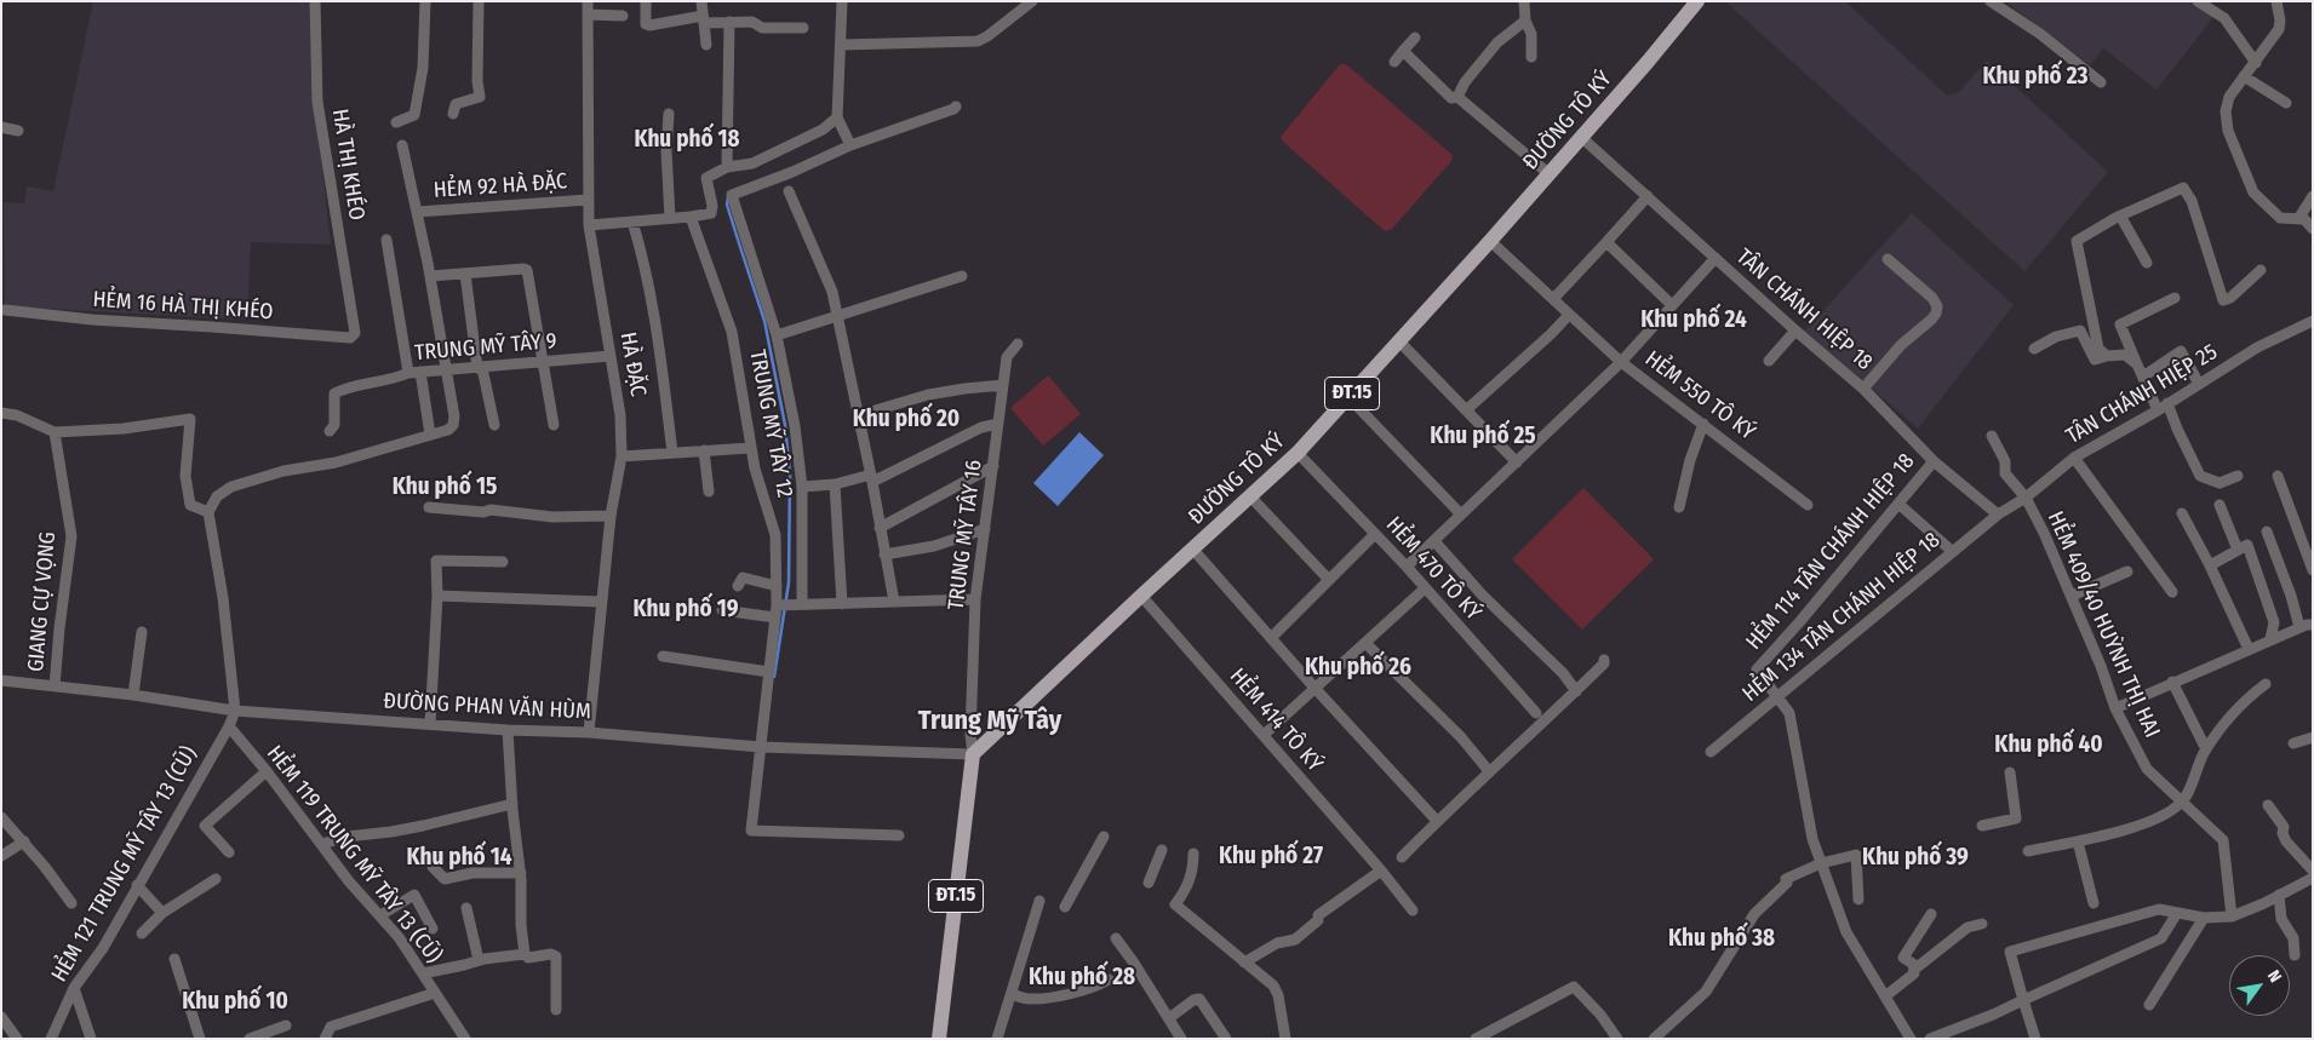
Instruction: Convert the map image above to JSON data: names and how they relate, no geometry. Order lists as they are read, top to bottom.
{
  "streets": {
    "main road": ["ĐƯỜNG TÔ KÝ", "ĐT.15"],
    "street": [
      "HÀ THỊ KHÉO",
      "HẺM 92 HÀ ĐẶC",
      "HẺM 16 HÀ THỊ KHÉO",
      "TÂN CHÁNH HIỆP 18",
      "TRUNG MỸ TÂY 9",
      "HÀ ĐẶC",
      "TÂN CHÁNH HIỆP 25",
      "HẺM 550 TÔ KÝ",
      "TRUNG MỸ TÂY 12",
      "TRUNG MỸ TÂY 16",
      "HẺM 114 TÂN CHÁNH HIỆP 18",
      "HẺM 470 TÔ KÝ",
      "GIANG CỰ VỌNG",
      "HẺM 134 TÂN CHÁNH HIỆP 18",
      "HẺM 409/40 HUỲNH THỊ HAI",
      "ĐƯỜNG PHAN VĂN HÙM",
      "HẺM 414 TÔ KÝ",
      "HẺM 119 TRUNG MỸ TÂY 13 (CŨ)",
      "HẺM 121 TRUNG MỸ TÂY 13 (CŨ)"
    ]
  },
  "crossings": [
    ["ĐƯỜNG TÔ KÝ", "TÂN CHÁNH HIỆP 18"],
    ["ĐƯỜNG TÔ KÝ", "ĐT.15"],
    ["ĐƯỜNG TÔ KÝ", "HẺM 550 TÔ KÝ"],
    ["ĐƯỜNG TÔ KÝ", "TRUNG MỸ TÂY 16"],
    ["ĐƯỜNG TÔ KÝ", "HẺM 470 TÔ KÝ"],
    ["ĐƯỜNG TÔ KÝ", "ĐƯỜNG PHAN VĂN HÙM"],
    ["ĐƯỜNG TÔ KÝ", "HẺM 414 TÔ KÝ"],
    ["HÀ THỊ KHÉO", "HẺM 16 HÀ THỊ KHÉO"],
    ["HẺM 92 HÀ ĐẶC", "HÀ ĐẶC"],
    ["TÂN CHÁNH HIỆP 18", "TÂN CHÁNH HIỆP 25"],
    ["TÂN CHÁNH HIỆP 18", "HẺM 114 TÂN CHÁNH HIỆP 18"],
    ["TÂN CHÁNH HIỆP 18", "HẺM 134 TÂN CHÁNH HIỆP 18"],
    ["TRUNG MỸ TÂY 9", "HÀ ĐẶC"],
    ["HÀ ĐẶC", "ĐƯỜNG PHAN VĂN HÙM"],
    ["ĐT.15", "TRUNG MỸ TÂY 16"],
    ["ĐT.15", "ĐƯỜNG PHAN VĂN HÙM"],
    ["TÂN CHÁNH HIỆP 25", "HẺM 134 TÂN CHÁNH HIỆP 18"],
    ["TÂN CHÁNH HIỆP 25", "HẺM 409/40 HUỲNH THỊ HAI"],
    ["TRUNG MỸ TÂY 12", "ĐƯỜNG PHAN VĂN HÙM"],
    ["TRUNG MỸ TÂY 16", "ĐƯỜNG PHAN VĂN HÙM"],
    ["HẺM 114 TÂN CHÁNH HIỆP 18", "HẺM 134 TÂN CHÁNH HIỆP 18"],
    ["GIANG CỰ VỌNG", "ĐƯỜNG PHAN VĂN HÙM"],
    ["ĐƯỜNG PHAN VĂN HÙM", "HẺM 121 TRUNG MỸ TÂY 13 (CŨ)"],
    ["HẺM 119 TRUNG MỸ TÂY 13 (CŨ)", "HẺM 121 TRUNG MỸ TÂY 13 (CŨ)"]
  ],
  "districts": [
    "Khu phố 23",
    "Khu phố 18",
    "Khu phố 24",
    "Khu phố 20",
    "Khu phố 25",
    "Khu phố 15",
    "Khu phố 19",
    "Khu phố 26",
    "Trung Mỹ Tây",
    "Khu phố 40",
    "Khu phố 27",
    "Khu phố 14",
    "Khu phố 39",
    "Khu phố 38",
    "Khu phố 28",
    "Khu phố 10"
  ],
  "north": "top right"
}
